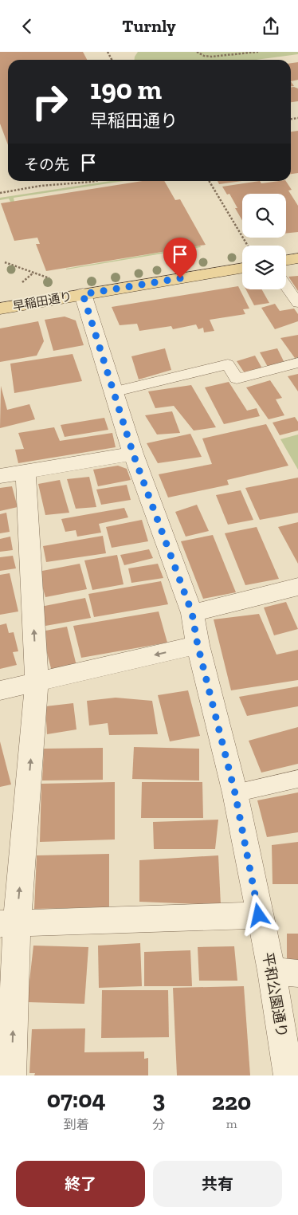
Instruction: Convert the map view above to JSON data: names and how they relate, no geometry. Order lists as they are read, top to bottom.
{
  "streets": {
    "main road": ["早稲田通り"],
    "street": ["平和公園通り"]
  },
  "crossings": [
    ["早稲田通り", "平和公園通り"]
  ],
  "page": {
    "header": "Turnly",
    "turn": ["190 m", "早稲田通り"],
    "then": "その先",
    "eta": [
      "07:04",
      "到着",
      "3",
      "分",
      "220",
      "m"
    ],
    "buttons": ["終了", "共有"]
  }
}
